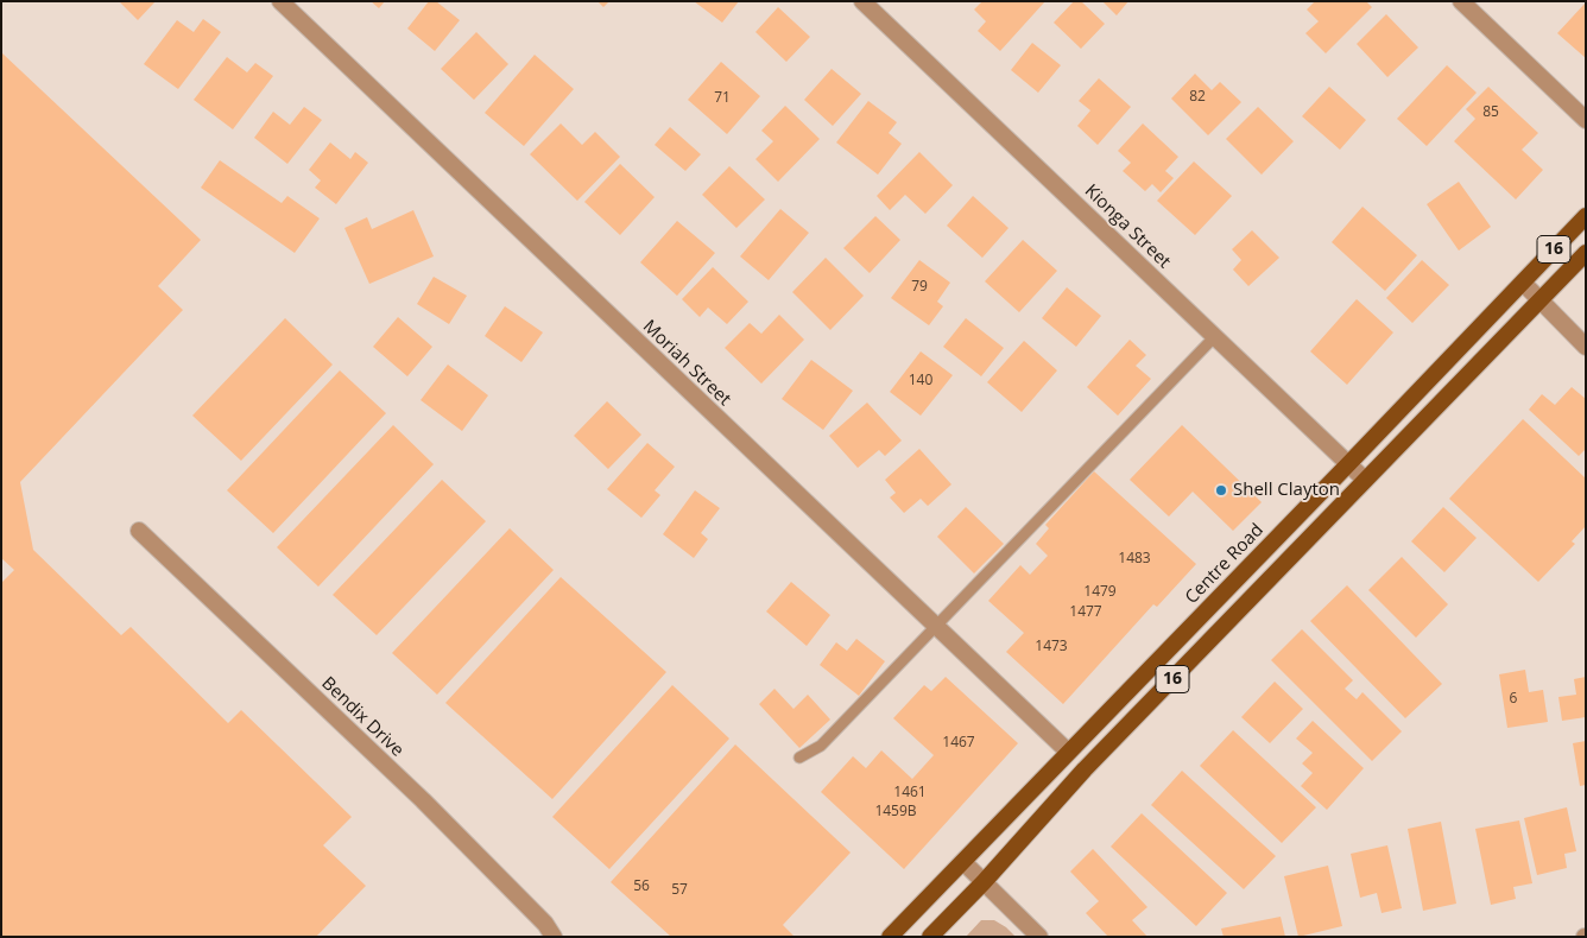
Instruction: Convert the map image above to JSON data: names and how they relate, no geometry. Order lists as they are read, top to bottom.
{
  "streets": {
    "main road": ["16", "Centre Road"],
    "street": ["Kionga Street", "Moriah Street", "Bendix Drive"]
  },
  "crossings": [
    ["Kionga Street", "16"],
    ["Kionga Street", "Centre Road"],
    ["Moriah Street", "Centre Road"]
  ],
  "places": ["Shell Clayton"],
  "house_numbers": [
    "82",
    "71",
    "85",
    "79",
    "140",
    "1483",
    "1479",
    "1477",
    "1473",
    "6",
    "1467",
    "1461",
    "1459B",
    "56",
    "57"
  ]
}
